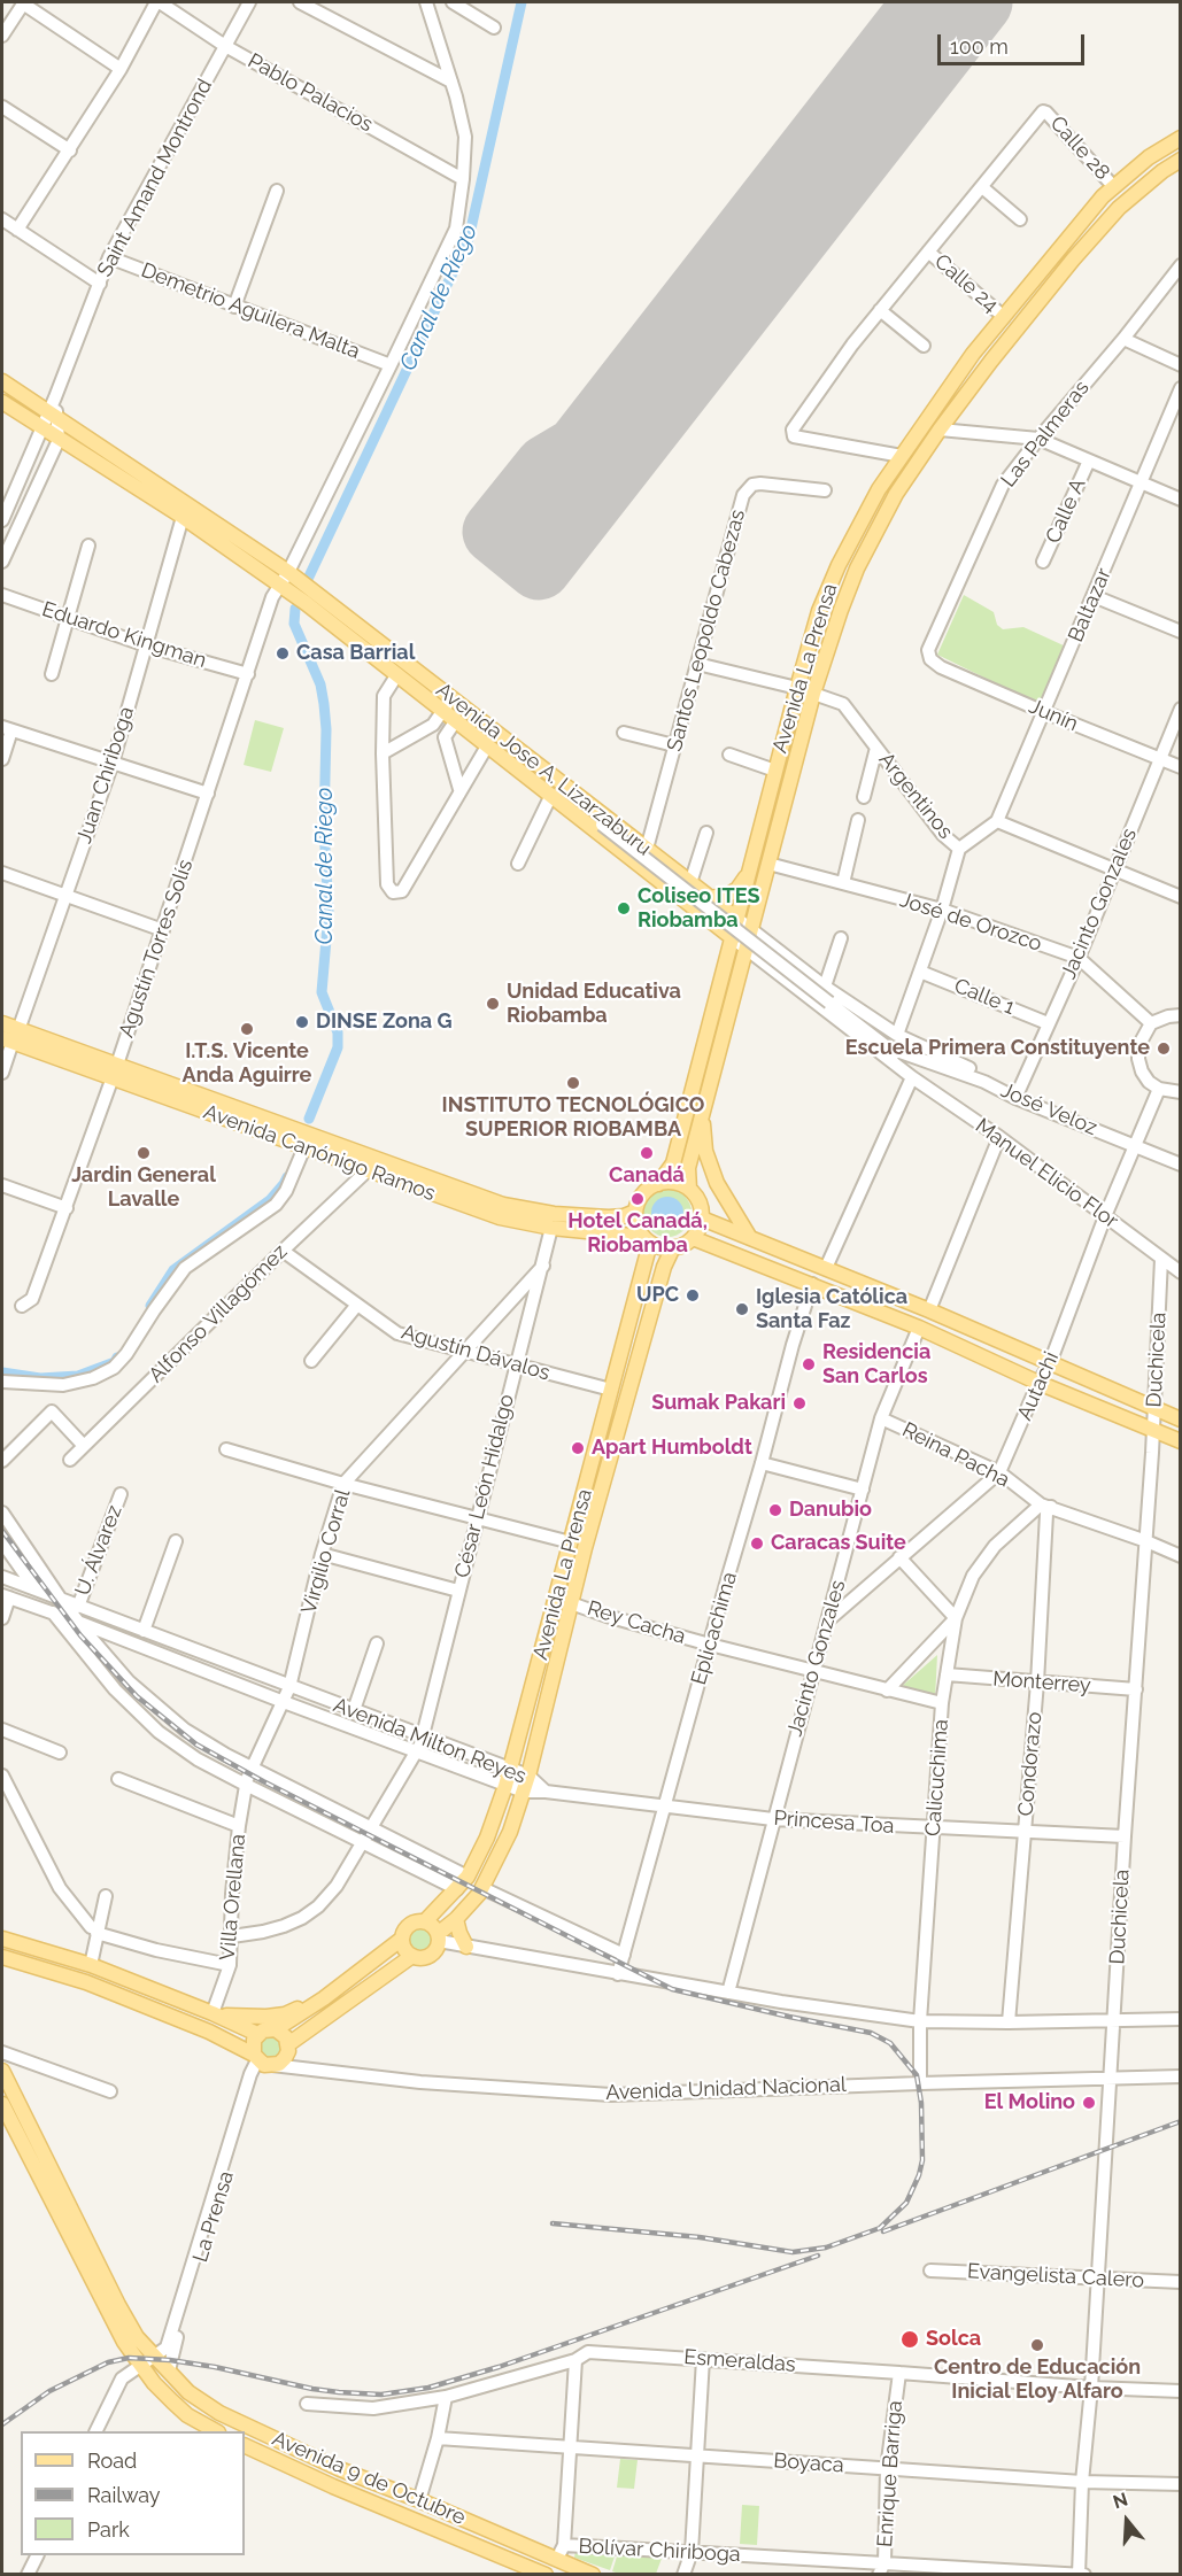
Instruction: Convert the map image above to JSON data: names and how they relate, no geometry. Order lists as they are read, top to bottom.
{
  "streets": {
    "main road": [
      "Avenida La Prensa",
      "Avenida Jose A. Lizarzaburu",
      "Avenida Canónigo Ramos",
      "Avenida 9 de Octubre"
    ],
    "street": [
      "Pablo Palacios",
      "Calle 28",
      "Saint Amand Montrond",
      "Calle 24",
      "Demetrio Aguilera Malta",
      "Las Palmeras",
      "Calle A",
      "Baltazar",
      "Santos Leopoldo Cabezas",
      "Eduardo Kingman",
      "Junín",
      "Juan Chiriboga",
      "Argentinos",
      "Jacinto Gonzales",
      "José de Orozco",
      "Agustín Torres Solís",
      "Calle 1",
      "José Veloz",
      "Manuel Elicio Flor",
      "Alfonso Villagómez",
      "Agustín Dávalos",
      "Duchicela",
      "Autachi",
      "Reina Pacha",
      "César León Hidalgo",
      "U. Álvarez",
      "Virgilio Corral",
      "Rey Cacha",
      "Eplicachima",
      "Monterrey",
      "Avenida Milton Reyes",
      "Condorazo",
      "Calicuchima",
      "Princesa Toa",
      "Villa Orellana",
      "Avenida Unidad Nacional",
      "La Prensa",
      "Evangelista Calero",
      "Esmeraldas",
      "Boyaca",
      "Enrique Barriga",
      "Bolívar Chiriboga"
    ]
  },
  "crossings": [
    ["Pablo Palacios", "Saint Amand Montrond"],
    ["Pablo Palacios", "Agustín Torres Solís"],
    ["Calle 28", "Avenida La Prensa"],
    ["Saint Amand Montrond", "Demetrio Aguilera Malta"],
    ["Saint Amand Montrond", "Avenida Jose A. Lizarzaburu"],
    ["Calle 24", "Avenida La Prensa"],
    ["Demetrio Aguilera Malta", "Agustín Torres Solís"],
    ["Las Palmeras", "Junín"],
    ["Baltazar", "Junín"],
    ["Baltazar", "Argentinos"],
    ["Santos Leopoldo Cabezas", "Avenida Jose A. Lizarzaburu"],
    ["Eduardo Kingman", "Juan Chiriboga"],
    ["Eduardo Kingman", "Agustín Torres Solís"],
    ["Avenida La Prensa", "Avenida Jose A. Lizarzaburu"],
    ["Avenida La Prensa", "Argentinos"],
    ["Avenida La Prensa", "José de Orozco"],
    ["Avenida La Prensa", "Avenida Canónigo Ramos"],
    ["Avenida La Prensa", "Agustín Dávalos"],
    ["Avenida La Prensa", "Rey Cacha"],
    ["Avenida La Prensa", "Avenida Milton Reyes"],
    ["Junín", "Jacinto Gonzales"],
    ["Avenida Jose A. Lizarzaburu", "Juan Chiriboga"],
    ["Avenida Jose A. Lizarzaburu", "Agustín Torres Solís"],
    ["Avenida Jose A. Lizarzaburu", "José Veloz"],
    ["Avenida Jose A. Lizarzaburu", "Manuel Elicio Flor"],
    ["Juan Chiriboga", "Avenida Canónigo Ramos"],
    ["Jacinto Gonzales", "José de Orozco"],
    ["Jacinto Gonzales", "Calle 1"],
    ["Jacinto Gonzales", "José Veloz"],
    ["Jacinto Gonzales", "Autachi"],
    ["Jacinto Gonzales", "Reina Pacha"],
    ["Jacinto Gonzales", "Rey Cacha"],
    ["Jacinto Gonzales", "Princesa Toa"],
    ["Agustín Torres Solís", "Avenida Canónigo Ramos"],
    ["José Veloz", "Autachi"],
    ["Avenida Canónigo Ramos", "Alfonso Villagómez"],
    ["Avenida Canónigo Ramos", "César León Hidalgo"],
    ["Manuel Elicio Flor", "Duchicela"],
    ["Manuel Elicio Flor", "Autachi"],
    ["Alfonso Villagómez", "Agustín Dávalos"],
    ["Agustín Dávalos", "César León Hidalgo"],
    ["Agustín Dávalos", "Virgilio Corral"],
    ["Duchicela", "Reina Pacha"],
    ["Duchicela", "Monterrey"],
    ["Duchicela", "Princesa Toa"],
    ["Duchicela", "Avenida Unidad Nacional"],
    ["Duchicela", "Evangelista Calero"],
    ["Duchicela", "Esmeraldas"],
    ["Duchicela", "Boyaca"],
    ["Duchicela", "Bolívar Chiriboga"],
    ["Autachi", "Reina Pacha"],
    ["Reina Pacha", "Condorazo"],
    ["Reina Pacha", "Calicuchima"],
    ["César León Hidalgo", "Virgilio Corral"],
    ["César León Hidalgo", "Avenida Milton Reyes"],
    ["César León Hidalgo", "Villa Orellana"],
    ["U. Álvarez", "Avenida Milton Reyes"],
    ["Virgilio Corral", "Avenida Milton Reyes"],
    ["Virgilio Corral", "Villa Orellana"],
    ["Rey Cacha", "Eplicachima"],
    ["Rey Cacha", "Calicuchima"],
    ["Eplicachima", "Princesa Toa"],
    ["Monterrey", "Condorazo"],
    ["Monterrey", "Calicuchima"],
    ["Avenida Milton Reyes", "Princesa Toa"],
    ["Condorazo", "Calicuchima"],
    ["Condorazo", "Princesa Toa"],
    ["Calicuchima", "Princesa Toa"],
    ["Calicuchima", "Avenida Unidad Nacional"],
    ["Avenida Unidad Nacional", "La Prensa"],
    ["La Prensa", "Avenida 9 de Octubre"],
    ["Esmeraldas", "Enrique Barriga"],
    ["Boyaca", "Enrique Barriga"],
    ["Enrique Barriga", "Bolívar Chiriboga"]
  ],
  "water": ["Canal de Riego"],
  "places": [
    "Casa Barrial",
    "Coliseo ITES Riobamba",
    "Unidad Educativa Riobamba",
    "DINSE Zona G",
    "I.T.S. Vicente Anda Aguirre",
    "Escuela Primera Constituyente",
    "INSTITUTO TECNOLÓGICO SUPERIOR RIOBAMBA",
    "Jardin General Lavalle",
    "Canadá",
    "Hotel Canadá, Riobamba",
    "UPC",
    "Iglesia Católica Santa Faz",
    "Residencia San Carlos",
    "Sumak Pakari",
    "Apart Humboldt",
    "Danubio",
    "Caracas Suite",
    "El Molino",
    "Solca",
    "Centro de Educación Inicial Eloy Alfaro"
  ],
  "legend": ["Road", "Railway", "Park"],
  "scale_bar": "100 m",
  "north": "top"
}
